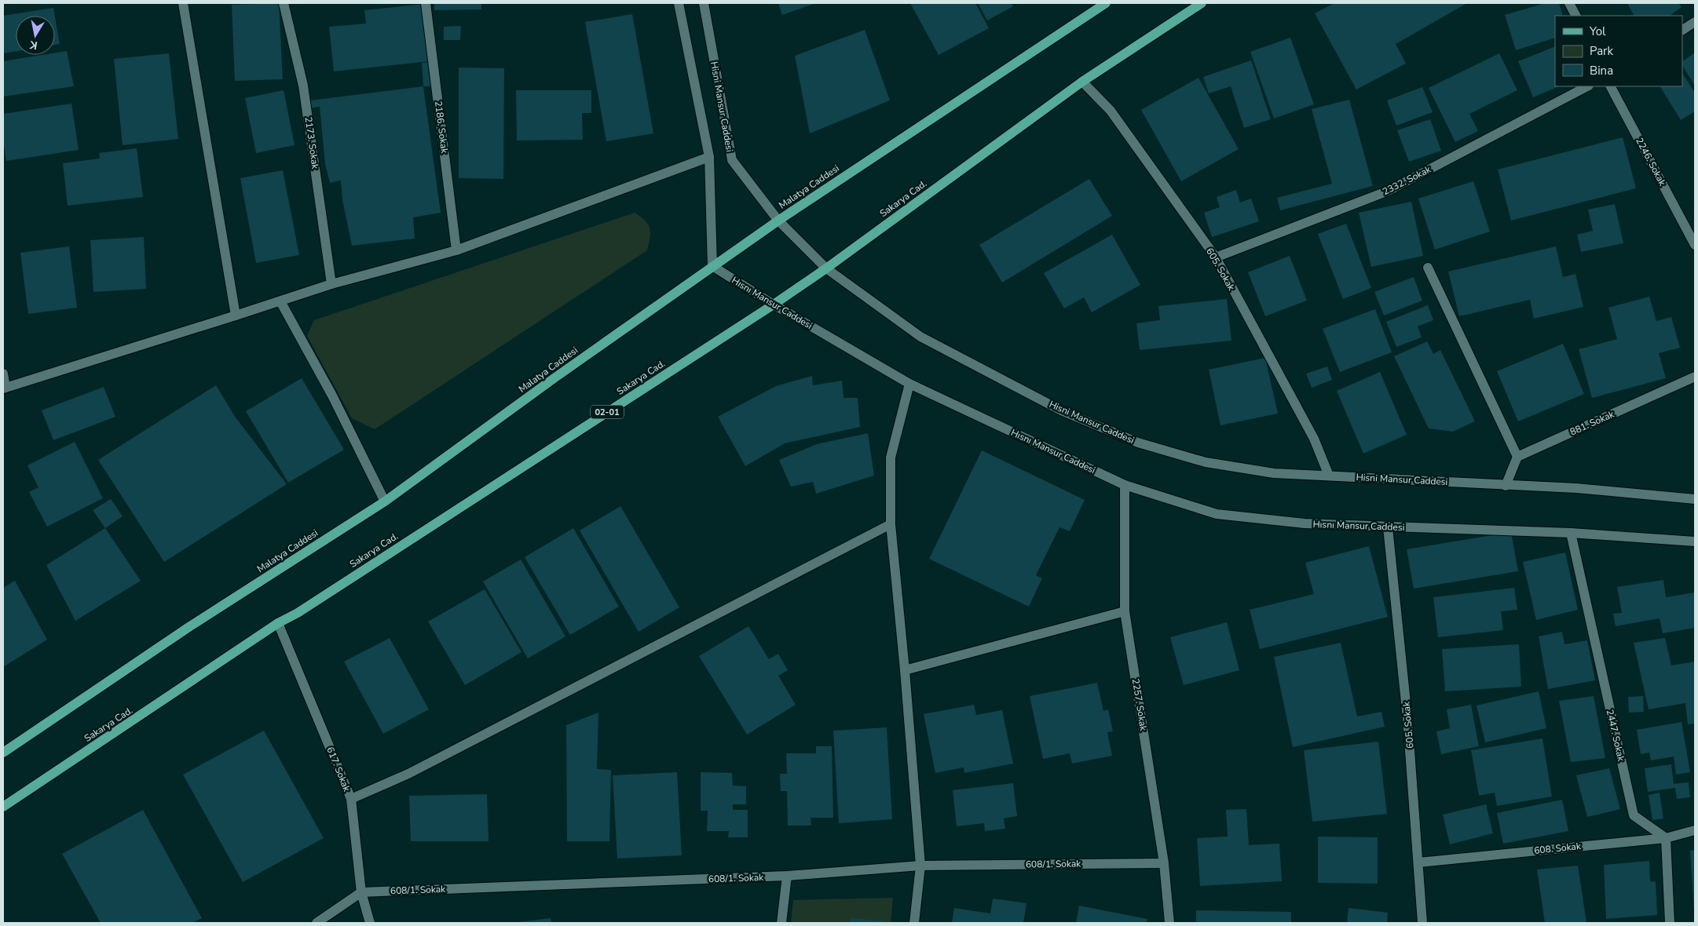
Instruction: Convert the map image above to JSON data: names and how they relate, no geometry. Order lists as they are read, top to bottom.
{
  "streets": {
    "main road": ["Malatya Caddesi", "Sakarya Cad.", "02-01"],
    "street": [
      "Hisni Mansur Caddesi",
      "2186. Sokak",
      "2173. Sokak",
      "2246. Sokak",
      "2332. Sokak",
      "605. Sokak",
      "Hısnı Mansur Caddesi",
      "881. Sokak",
      "2257. Sokak",
      "2447. Sokak",
      "617. Sokak",
      "608. Sokak",
      "608/1. Sokak"
    ]
  },
  "crossings": [
    ["Hisni Mansur Caddesi", "Malatya Caddesi"],
    ["Hisni Mansur Caddesi", "Sakarya Cad."],
    ["Hisni Mansur Caddesi", "605. Sokak"],
    ["2332. Sokak", "605. Sokak"],
    ["Malatya Caddesi", "Hısnı Mansur Caddesi"],
    ["Sakarya Cad.", "605. Sokak"],
    ["Sakarya Cad.", "Hısnı Mansur Caddesi"],
    ["Sakarya Cad.", "617. Sokak"],
    ["605. Sokak", "Hısnı Mansur Caddesi"],
    ["605. Sokak", "608. Sokak"],
    ["Hısnı Mansur Caddesi", "2257. Sokak"],
    ["Hısnı Mansur Caddesi", "2447. Sokak"],
    ["2257. Sokak", "608/1. Sokak"],
    ["2447. Sokak", "608. Sokak"],
    ["617. Sokak", "608/1. Sokak"]
  ],
  "legend": ["Yol", "Park", "Bina"],
  "north": "bottom"
}
